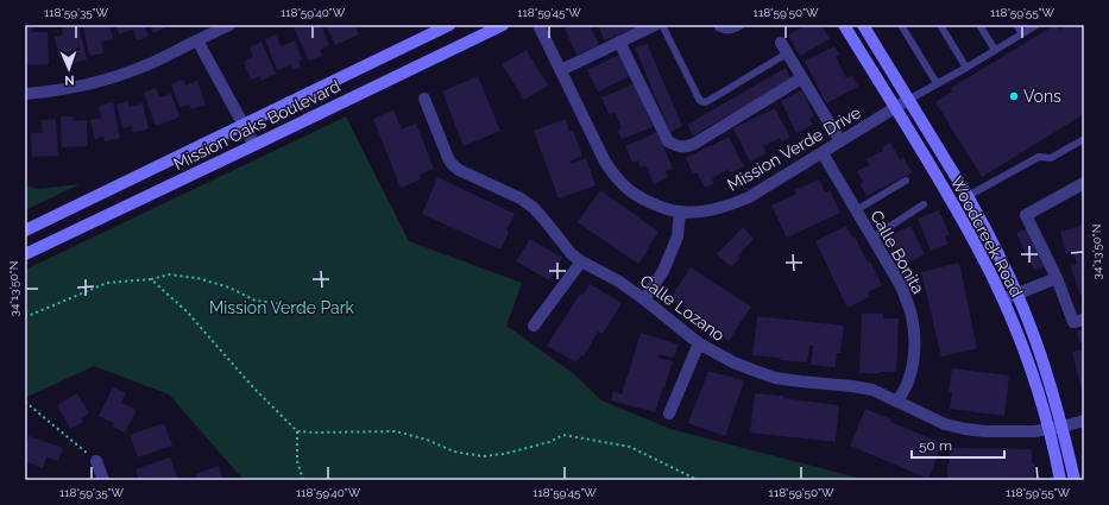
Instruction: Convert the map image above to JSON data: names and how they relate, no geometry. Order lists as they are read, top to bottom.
{
  "streets": {
    "main road": ["Mission Oaks Boulevard", "Woodcreek Road"],
    "street": ["Mission Verde Drive", "Calle Bonita", "Calle Lozano"]
  },
  "crossings": [
    ["Mission Verde Drive", "Woodcreek Road"],
    ["Mission Verde Drive", "Calle Bonita"],
    ["Woodcreek Road", "Calle Lozano"],
    ["Calle Bonita", "Calle Lozano"]
  ],
  "parks": ["Mission Verde Park"],
  "places": ["Vons"],
  "scale_bar": "50 m",
  "north": "bottom",
  "coordinates": [
    "118°59'35\"W",
    "118°59'40\"W",
    "118°59'45\"W",
    "118°59'50\"W",
    "118°59'55\"W",
    "34°13'50\"N"
  ]
}
